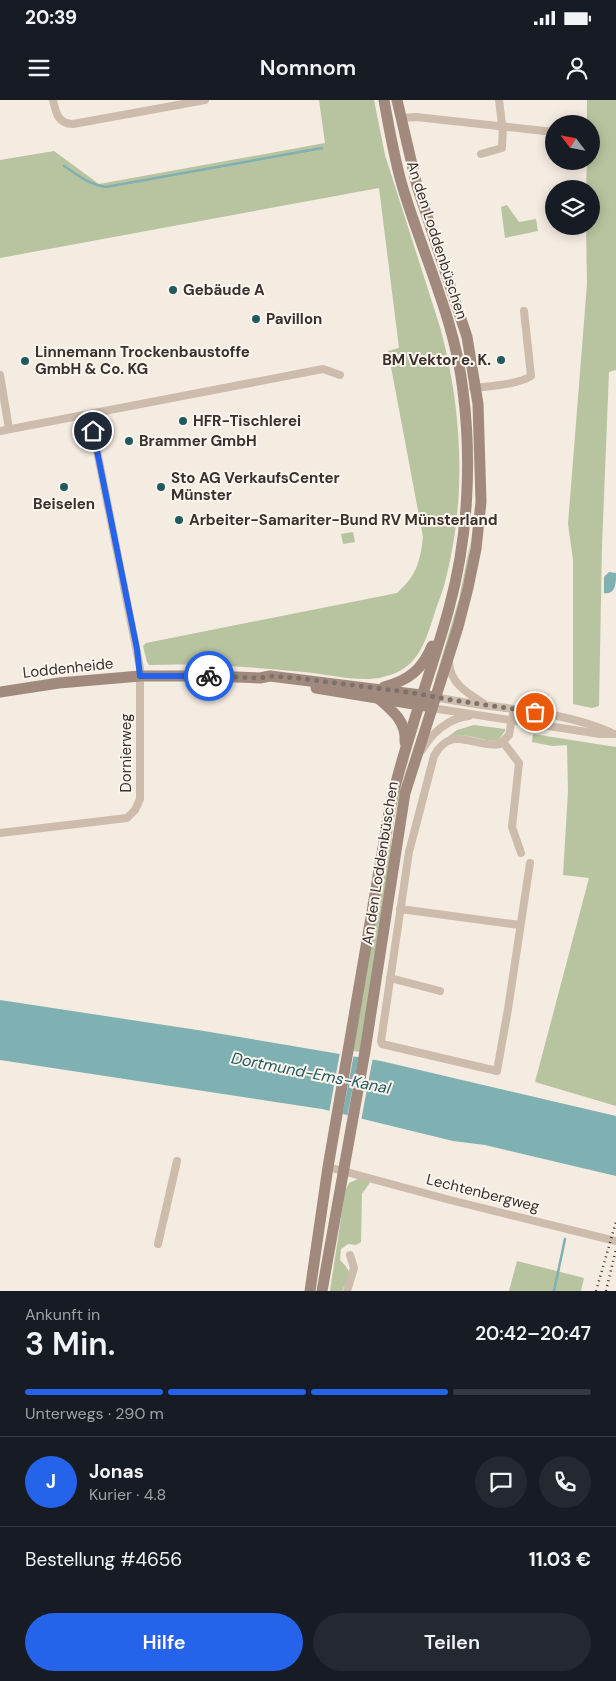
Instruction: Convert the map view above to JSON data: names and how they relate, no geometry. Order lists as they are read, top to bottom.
{
  "streets": {
    "main road": ["An den Loddenbüschen", "Loddenheide"],
    "street": ["Dornierweg", "Lechtenbergweg"]
  },
  "crossings": [
    ["An den Loddenbüschen", "Loddenheide"],
    ["An den Loddenbüschen", "Lechtenbergweg"],
    ["Loddenheide", "Dornierweg"]
  ],
  "water": ["Dortmund-Ems-Kanal"],
  "places": [
    "Gebäude A",
    "Pavillon",
    "BM Vektor e. K.",
    "Linnemann Trockenbaustoffe GmbH & Co. KG",
    "HFR-Tischlerei",
    "Brammer GmbH",
    "Beiselen",
    "Sto AG VerkaufsCenter Münster",
    "Arbeiter-Samariter-Bund RV Münsterland"
  ],
  "north": "top left",
  "page": {
    "status": "20:39",
    "header": "Nomnom",
    "heading": ["3 Min.", "Ankunft in", "20:42–20:47"],
    "panel": [
      "Jonas",
      "Kurier · 4.8",
      "Bestellung #4656",
      "11.03 €"
    ],
    "bar": "Unterwegs · 290 m",
    "round": "J",
    "buttons": ["Hilfe", "Teilen"]
  }
}
